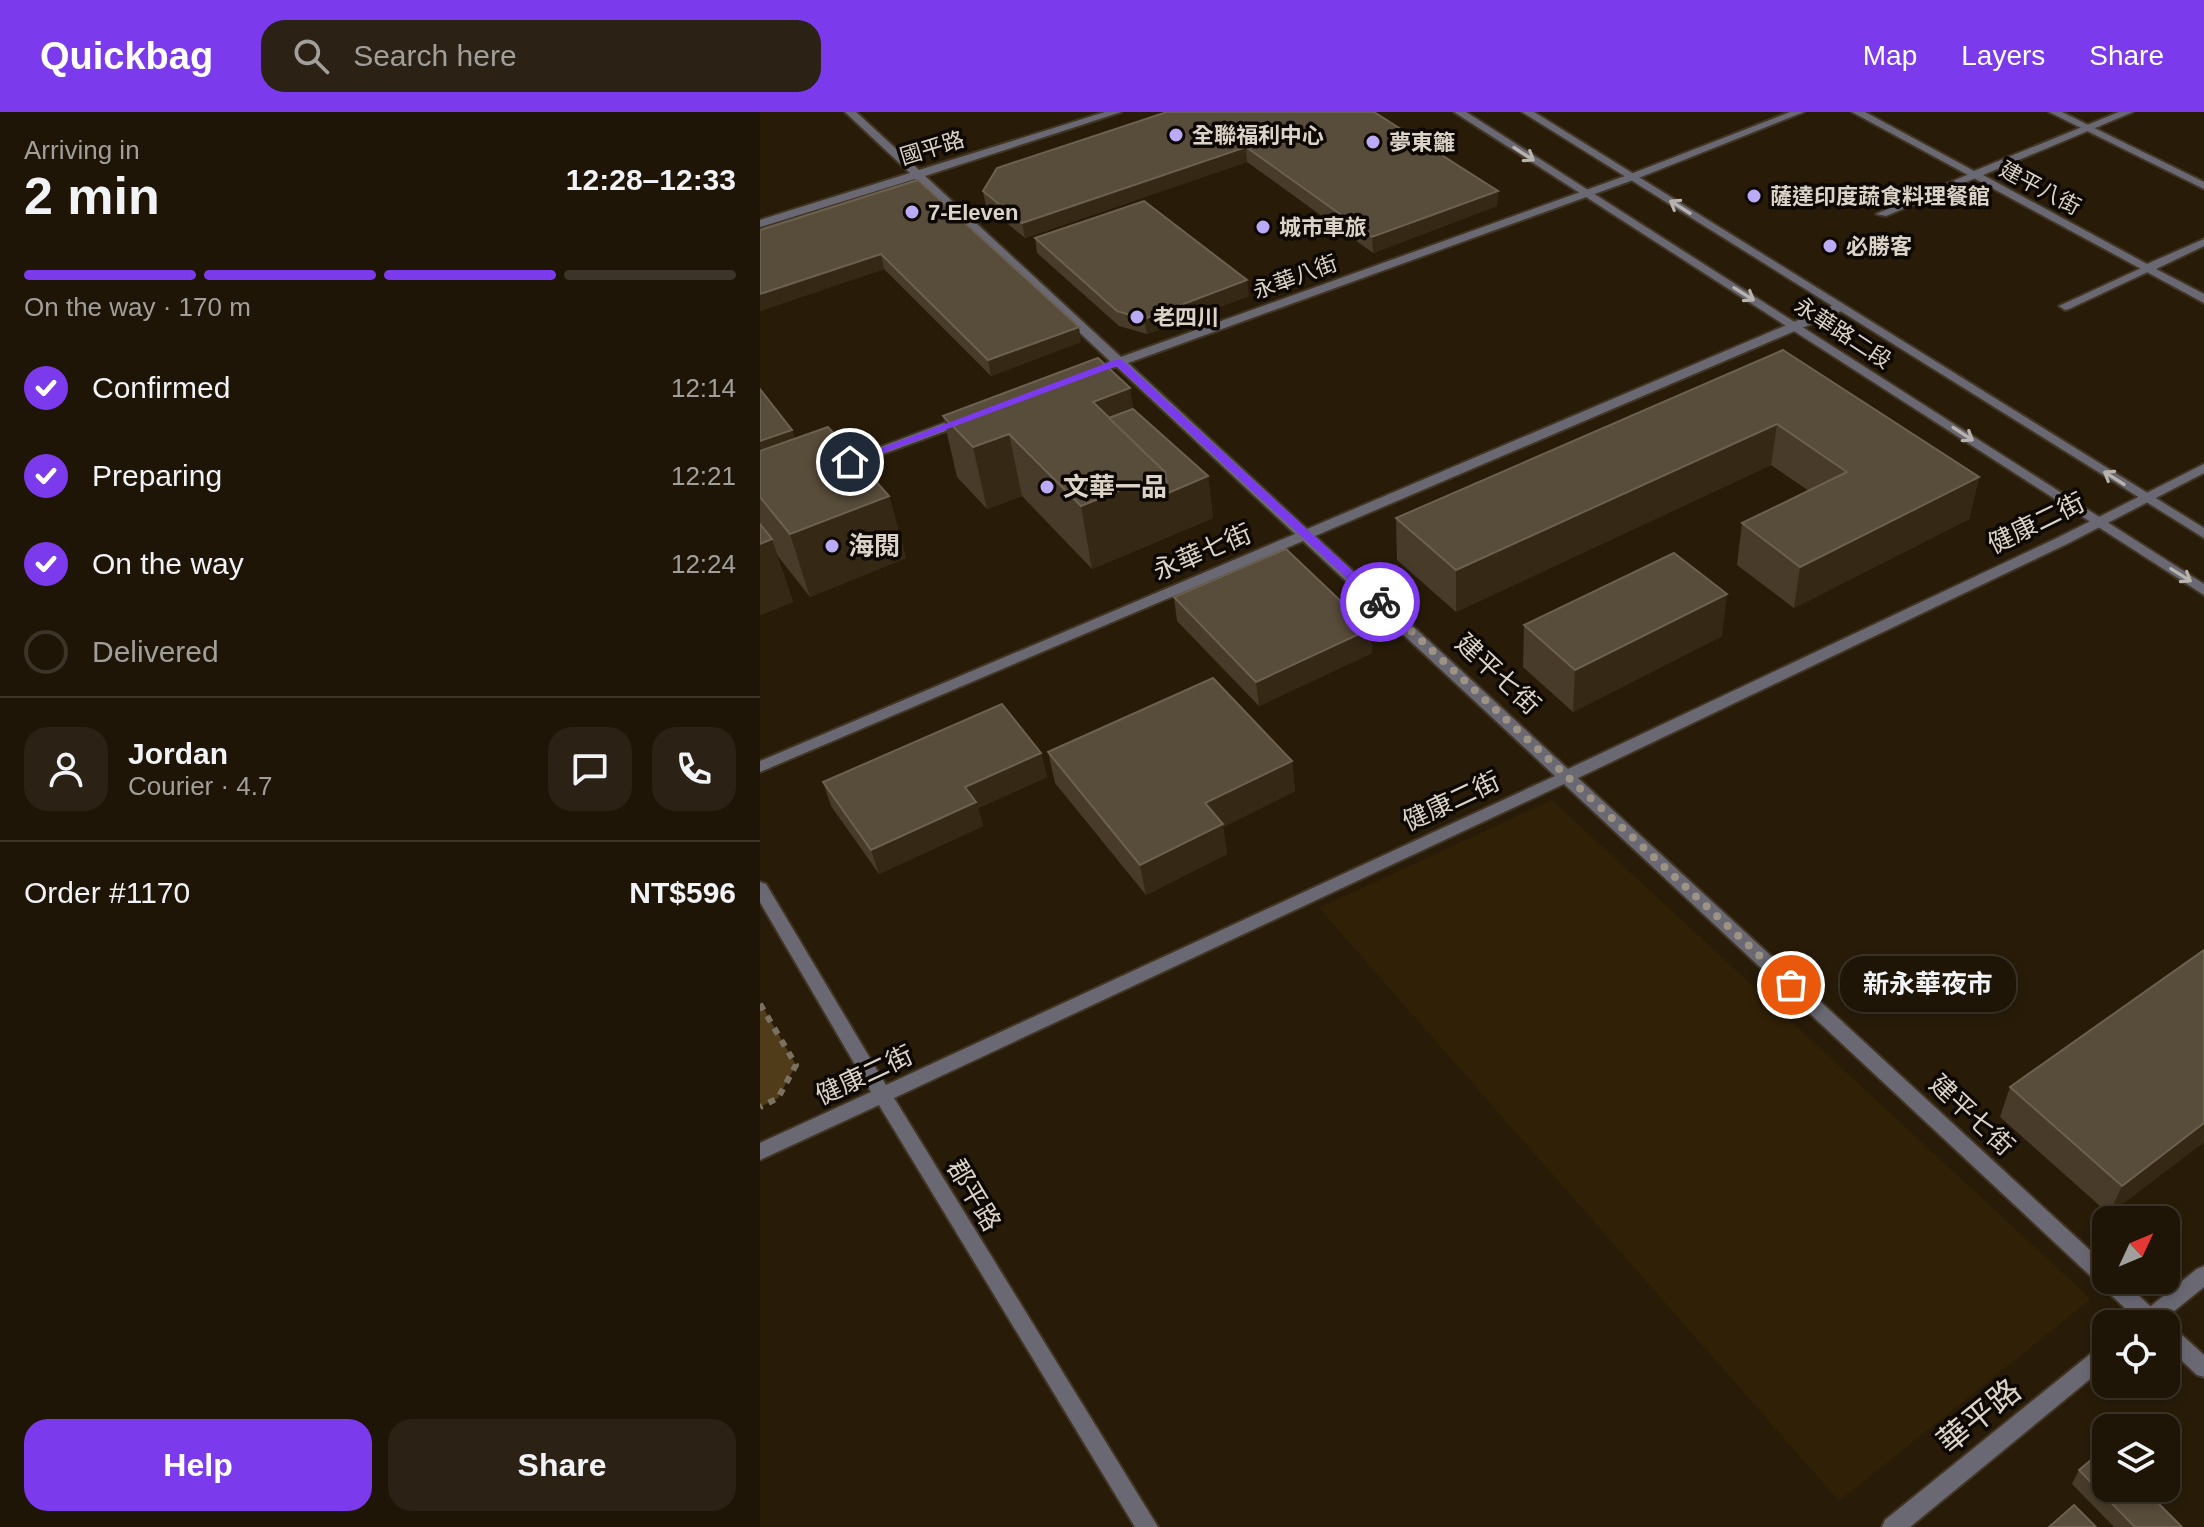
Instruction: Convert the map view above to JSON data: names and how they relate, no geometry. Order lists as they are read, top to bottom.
{
  "streets": {
    "street": [
      "國平路",
      "建平八街",
      "永華八街",
      "永華路二段",
      "健康二街",
      "永華七街",
      "建平七街",
      "郡平路",
      "華平路"
    ]
  },
  "crossings": [
    ["國平路", "建平七街"],
    ["永華八街", "永華路二段"],
    ["永華八街", "建平七街"],
    ["永華路二段", "健康二街"],
    ["永華路二段", "永華七街"],
    ["健康二街", "建平七街"],
    ["健康二街", "郡平路"],
    ["永華七街", "建平七街"]
  ],
  "places": [
    "全聯福利中心",
    "夢東籬",
    "薩達印度蔬食料理餐館",
    "7-Eleven",
    "城市車旅",
    "必勝客",
    "老四川",
    "文華一品",
    "海閱",
    "新永華夜市"
  ],
  "north": "top right",
  "page": {
    "header": "Quickbag",
    "search": "Search here",
    "nav": ["Map", "Layers", "Share"],
    "heading": ["2 min", "Arriving in", "12:28–12:33"],
    "panel": [
      "Jordan",
      "Courier · 4.7",
      "Order #1170",
      "NT$596"
    ],
    "bar": "On the way · 170 m",
    "list": [
      ["Confirmed", "12:14"],
      ["Preparing", "12:21"],
      ["On the way", "12:24"],
      "Delivered"
    ],
    "bubble": "新永華夜市",
    "buttons": ["Help", "Share"]
  }
}
